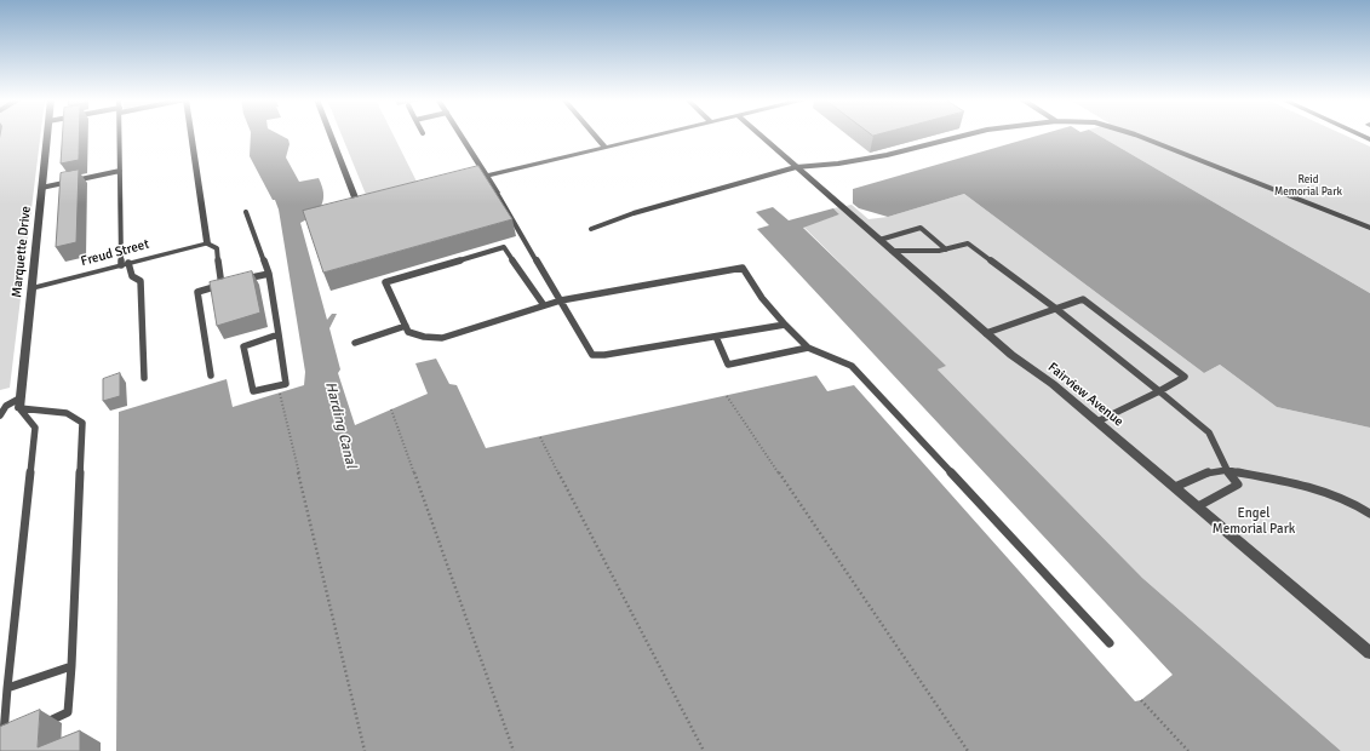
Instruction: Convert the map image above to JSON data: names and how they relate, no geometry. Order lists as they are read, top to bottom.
{
  "streets": {
    "street": ["Marquette Drive", "Freud Street", "Fairview Avenue"]
  },
  "crossings": [
    ["Marquette Drive", "Freud Street"]
  ],
  "water": ["Harding Canal"],
  "parks": ["Reid Memorial Park", "Engel Memorial Park"]
}
